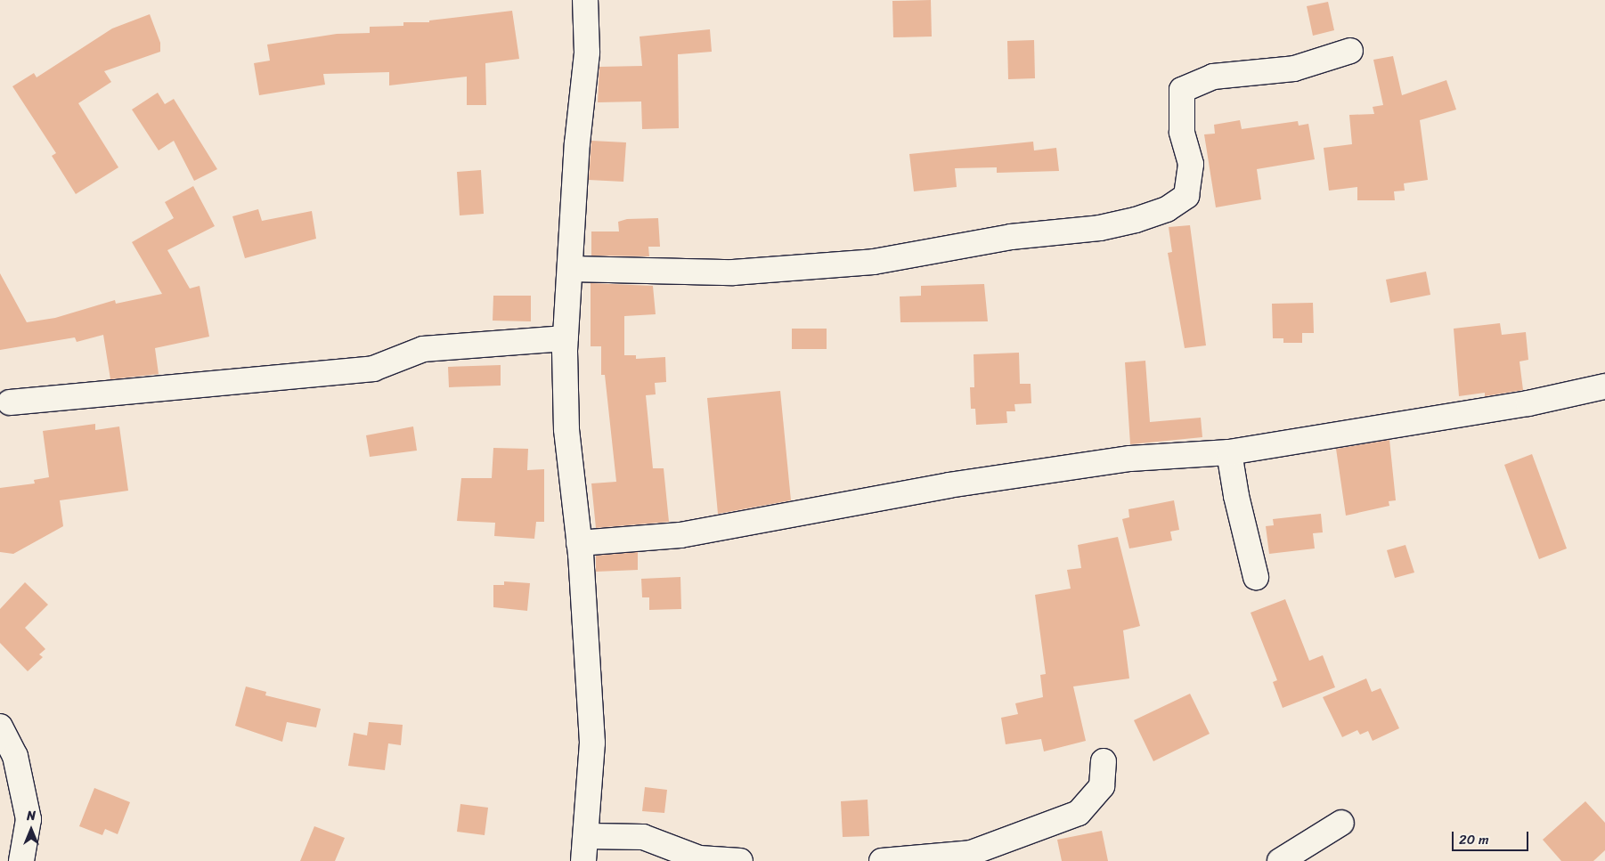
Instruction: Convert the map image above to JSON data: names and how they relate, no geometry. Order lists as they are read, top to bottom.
{
  "scale_bar": "20 m",
  "north": "top"
}
